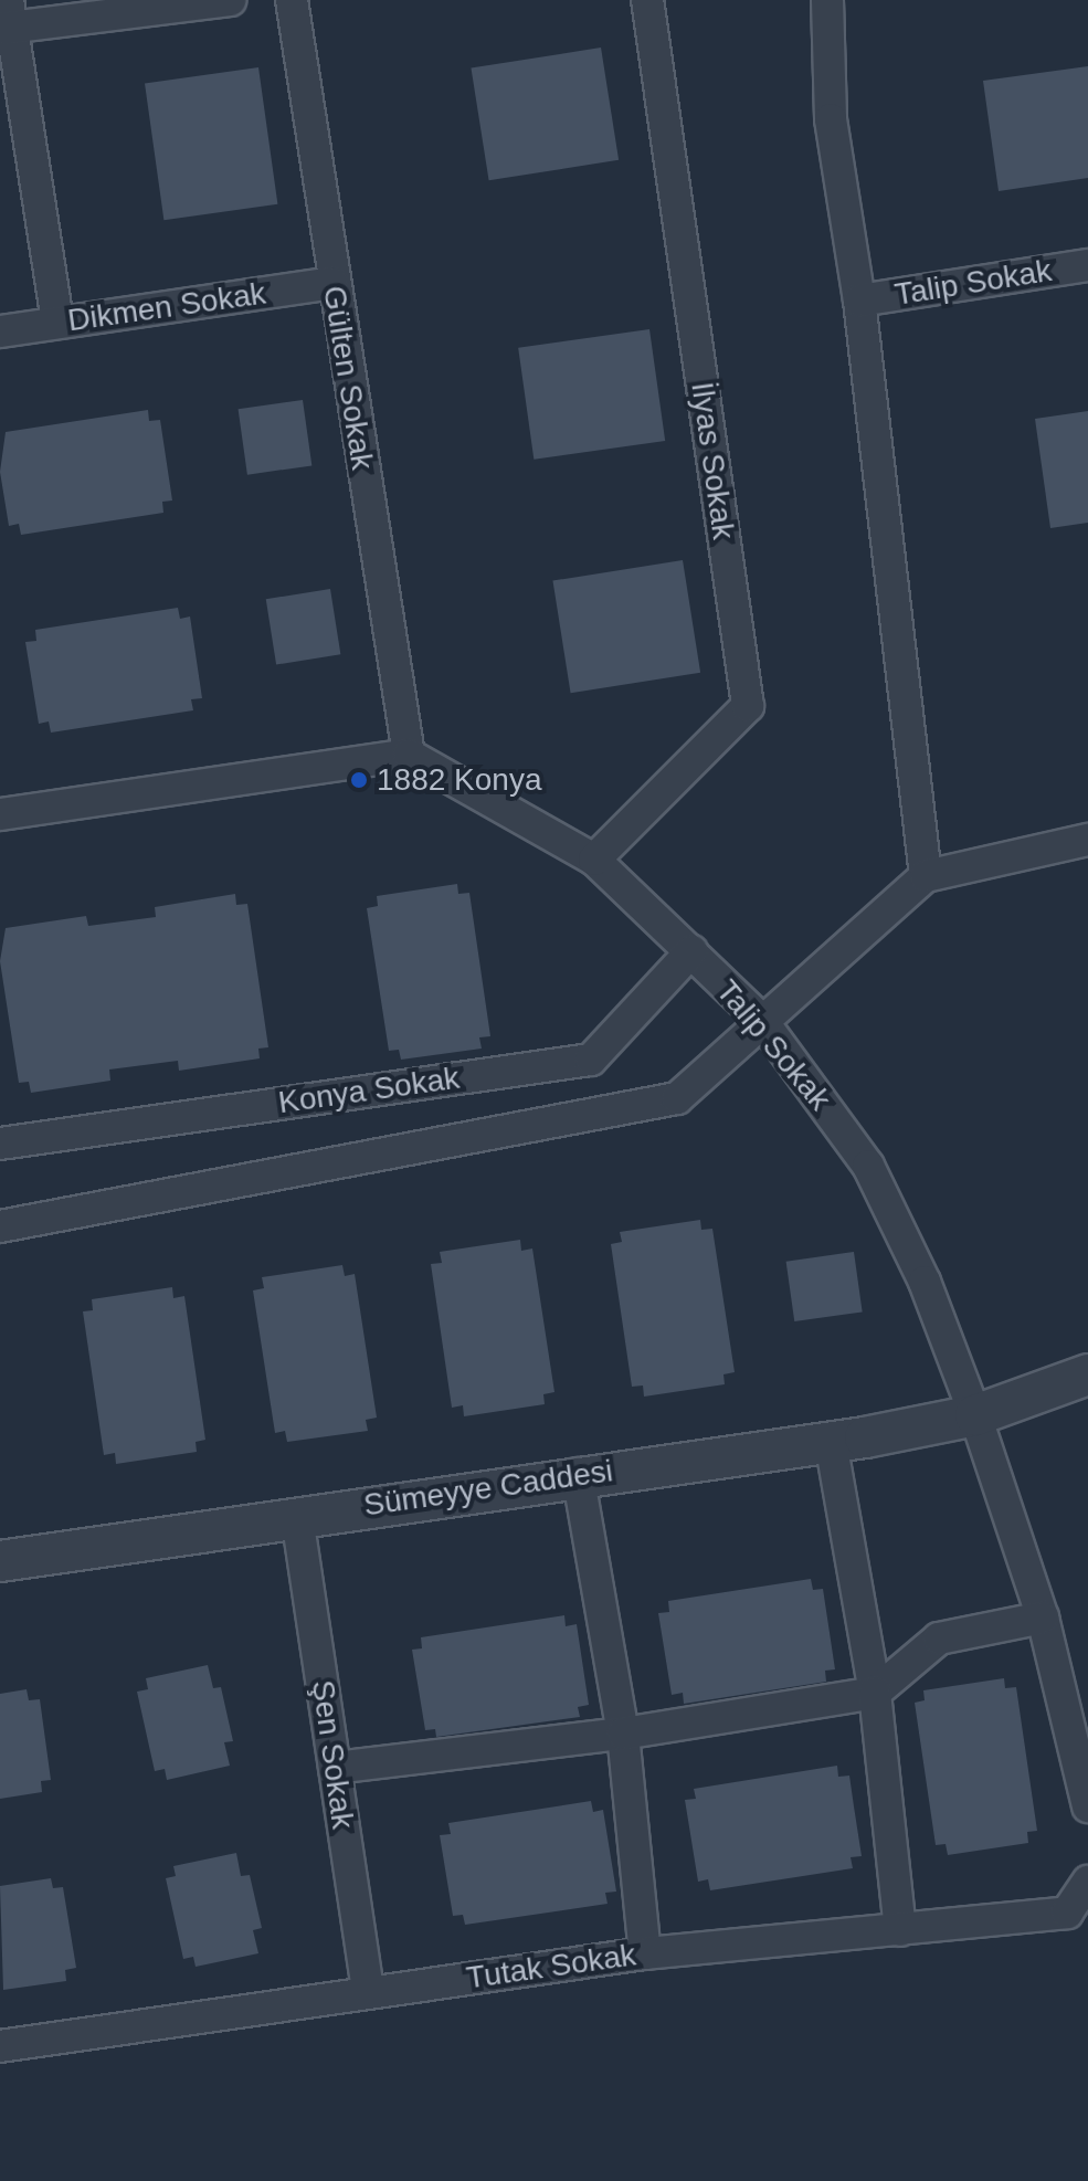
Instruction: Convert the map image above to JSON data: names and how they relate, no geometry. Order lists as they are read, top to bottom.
{
  "streets": {
    "street": [
      "Talip Sokak",
      "Dikmen Sokak",
      "Gülten Sokak",
      "İlyas Sokak",
      "Konya Sokak",
      "Sümeyye Caddesi",
      "Şen Sokak",
      "Tutak Sokak"
    ]
  },
  "crossings": [
    ["Talip Sokak", "Gülten Sokak"],
    ["Talip Sokak", "İlyas Sokak"],
    ["Talip Sokak", "Konya Sokak"],
    ["Talip Sokak", "Sümeyye Caddesi"],
    ["Dikmen Sokak", "Gülten Sokak"],
    ["Sümeyye Caddesi", "Şen Sokak"],
    ["Şen Sokak", "Tutak Sokak"]
  ],
  "places": ["1882 Konya"]
}
